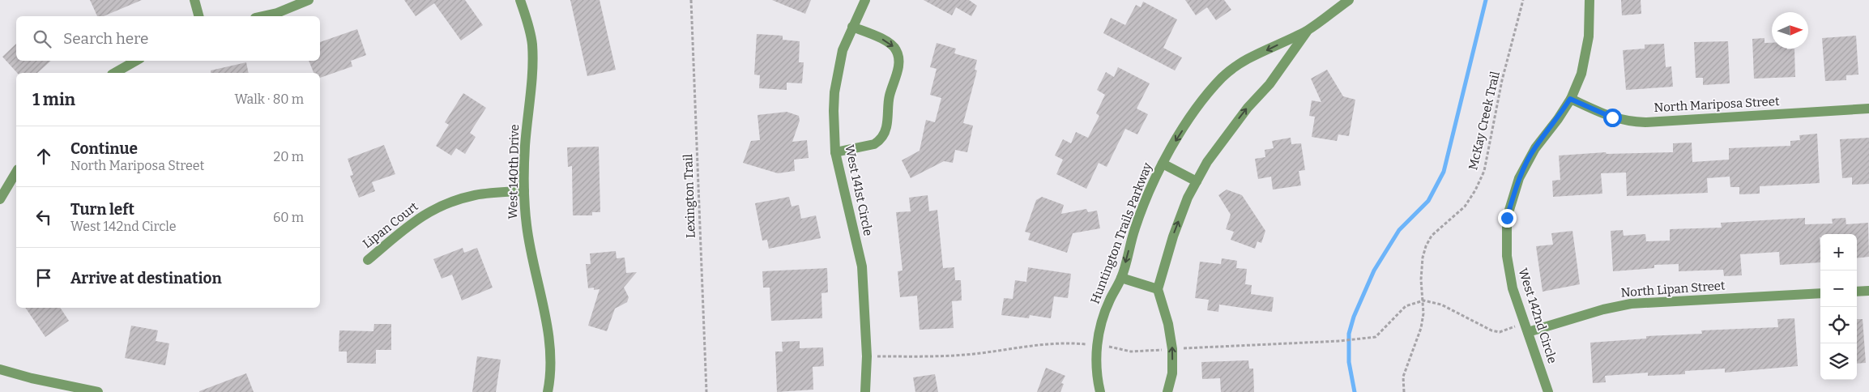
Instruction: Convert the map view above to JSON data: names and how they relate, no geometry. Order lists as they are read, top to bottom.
{
  "streets": {
    "street": [
      "North Mariposa Street",
      "West 140th Drive",
      "West 141st Circle",
      "Lipan Court",
      "Huntington Trails Parkway",
      "North Lipan Street",
      "West 142nd Circle"
    ],
    "path": ["McKay Creek Trail", "Lexington Trail"]
  },
  "crossings": [
    ["North Mariposa Street", "West 142nd Circle"],
    ["West 140th Drive", "Lipan Court"],
    ["North Lipan Street", "West 142nd Circle"]
  ],
  "north": "right",
  "page": {
    "search": "Search here",
    "heading": ["1 min", "Walk · 80 m"],
    "list": [
      ["Continue", "North Mariposa Street", "20 m"],
      ["Turn left", "West 142nd Circle", "60 m"],
      "Arrive at destination"
    ],
    "map_buttons": ["+", "−"]
  }
}
